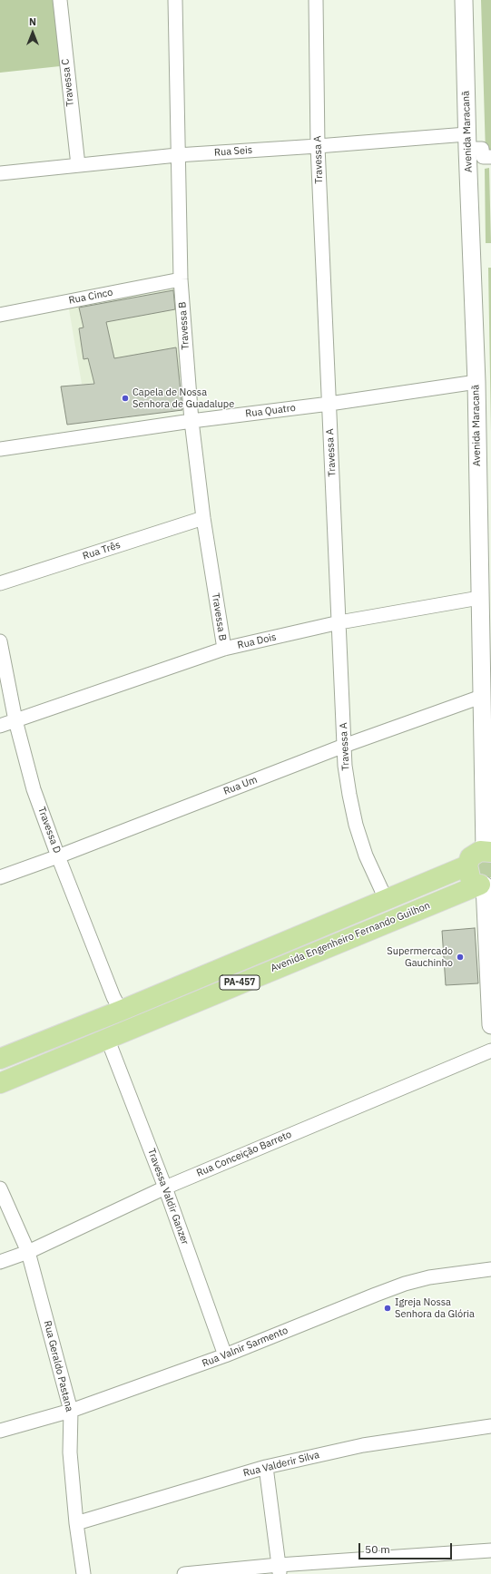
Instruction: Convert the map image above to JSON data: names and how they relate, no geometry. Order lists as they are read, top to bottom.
{
  "streets": {
    "main road": ["Avenida Engenheiro Fernando Guilhon", "PA-457"],
    "street": [
      "Travessa C",
      "Avenida Maracanã",
      "Rua Seis",
      "Travessa A",
      "Rua Cinco",
      "Travessa B",
      "Rua Quatro",
      "Rua Três",
      "Rua Dois",
      "Rua Um",
      "Travessa D",
      "Rua Conceição Barreto",
      "Travessa Valdir Ganzer",
      "Rua Valnir Sarmento",
      "Rua Geraldo Pastana",
      "Rua Valderir Silva"
    ]
  },
  "crossings": [
    ["Travessa C", "Rua Seis"],
    ["Avenida Maracanã", "Rua Seis"],
    ["Avenida Maracanã", "Rua Quatro"],
    ["Avenida Maracanã", "Rua Dois"],
    ["Avenida Maracanã", "Rua Um"],
    ["Avenida Maracanã", "Avenida Engenheiro Fernando Guilhon"],
    ["Rua Seis", "Travessa A"],
    ["Rua Seis", "Travessa B"],
    ["Travessa A", "Rua Quatro"],
    ["Travessa A", "Rua Dois"],
    ["Travessa A", "Rua Um"],
    ["Travessa A", "Avenida Engenheiro Fernando Guilhon"],
    ["Rua Cinco", "Travessa B"],
    ["Travessa B", "Rua Quatro"],
    ["Travessa B", "Rua Três"],
    ["Travessa B", "Rua Dois"],
    ["Rua Dois", "Travessa D"],
    ["Rua Um", "Travessa D"],
    ["Travessa D", "Avenida Engenheiro Fernando Guilhon"],
    ["Avenida Engenheiro Fernando Guilhon", "Travessa Valdir Ganzer"],
    ["Rua Conceição Barreto", "Travessa Valdir Ganzer"],
    ["Rua Conceição Barreto", "Rua Geraldo Pastana"],
    ["Travessa Valdir Ganzer", "Rua Valnir Sarmento"],
    ["Rua Valnir Sarmento", "Rua Geraldo Pastana"],
    ["Rua Geraldo Pastana", "Rua Valderir Silva"]
  ],
  "places": ["Capela de Nossa Senhora de Guadalupe", "Supermercado Gauchinho", "Igreja Nossa Senhora da Glória"],
  "scale_bar": "50 m",
  "north": "top"
}
